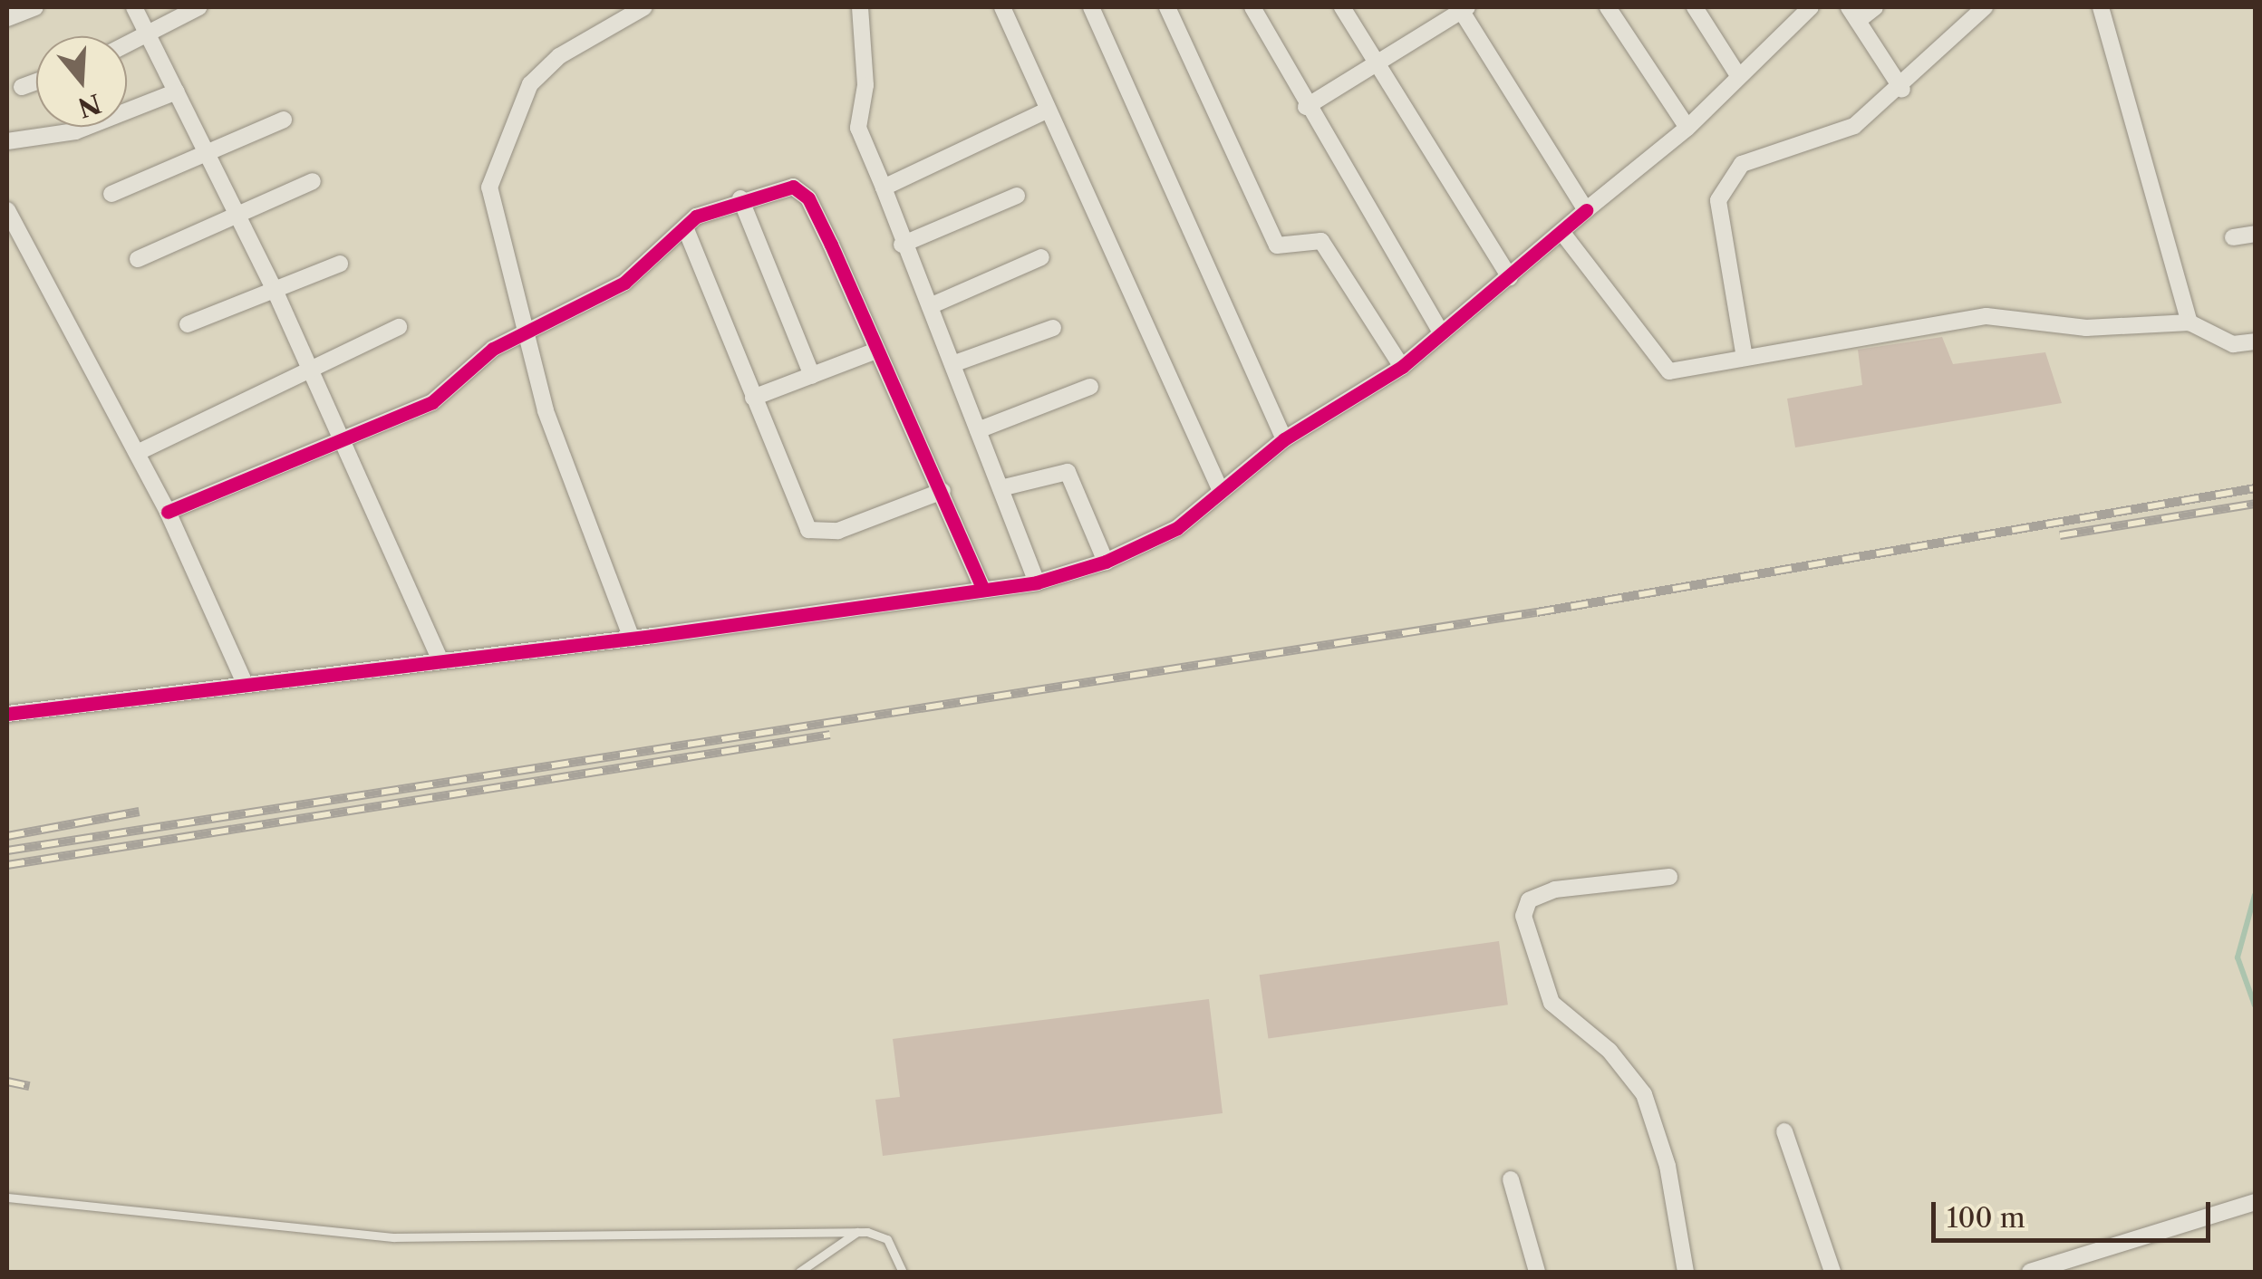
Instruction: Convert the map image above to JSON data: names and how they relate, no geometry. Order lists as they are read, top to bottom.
{
  "scale_bar": "100 m",
  "north": "bottom"
}
